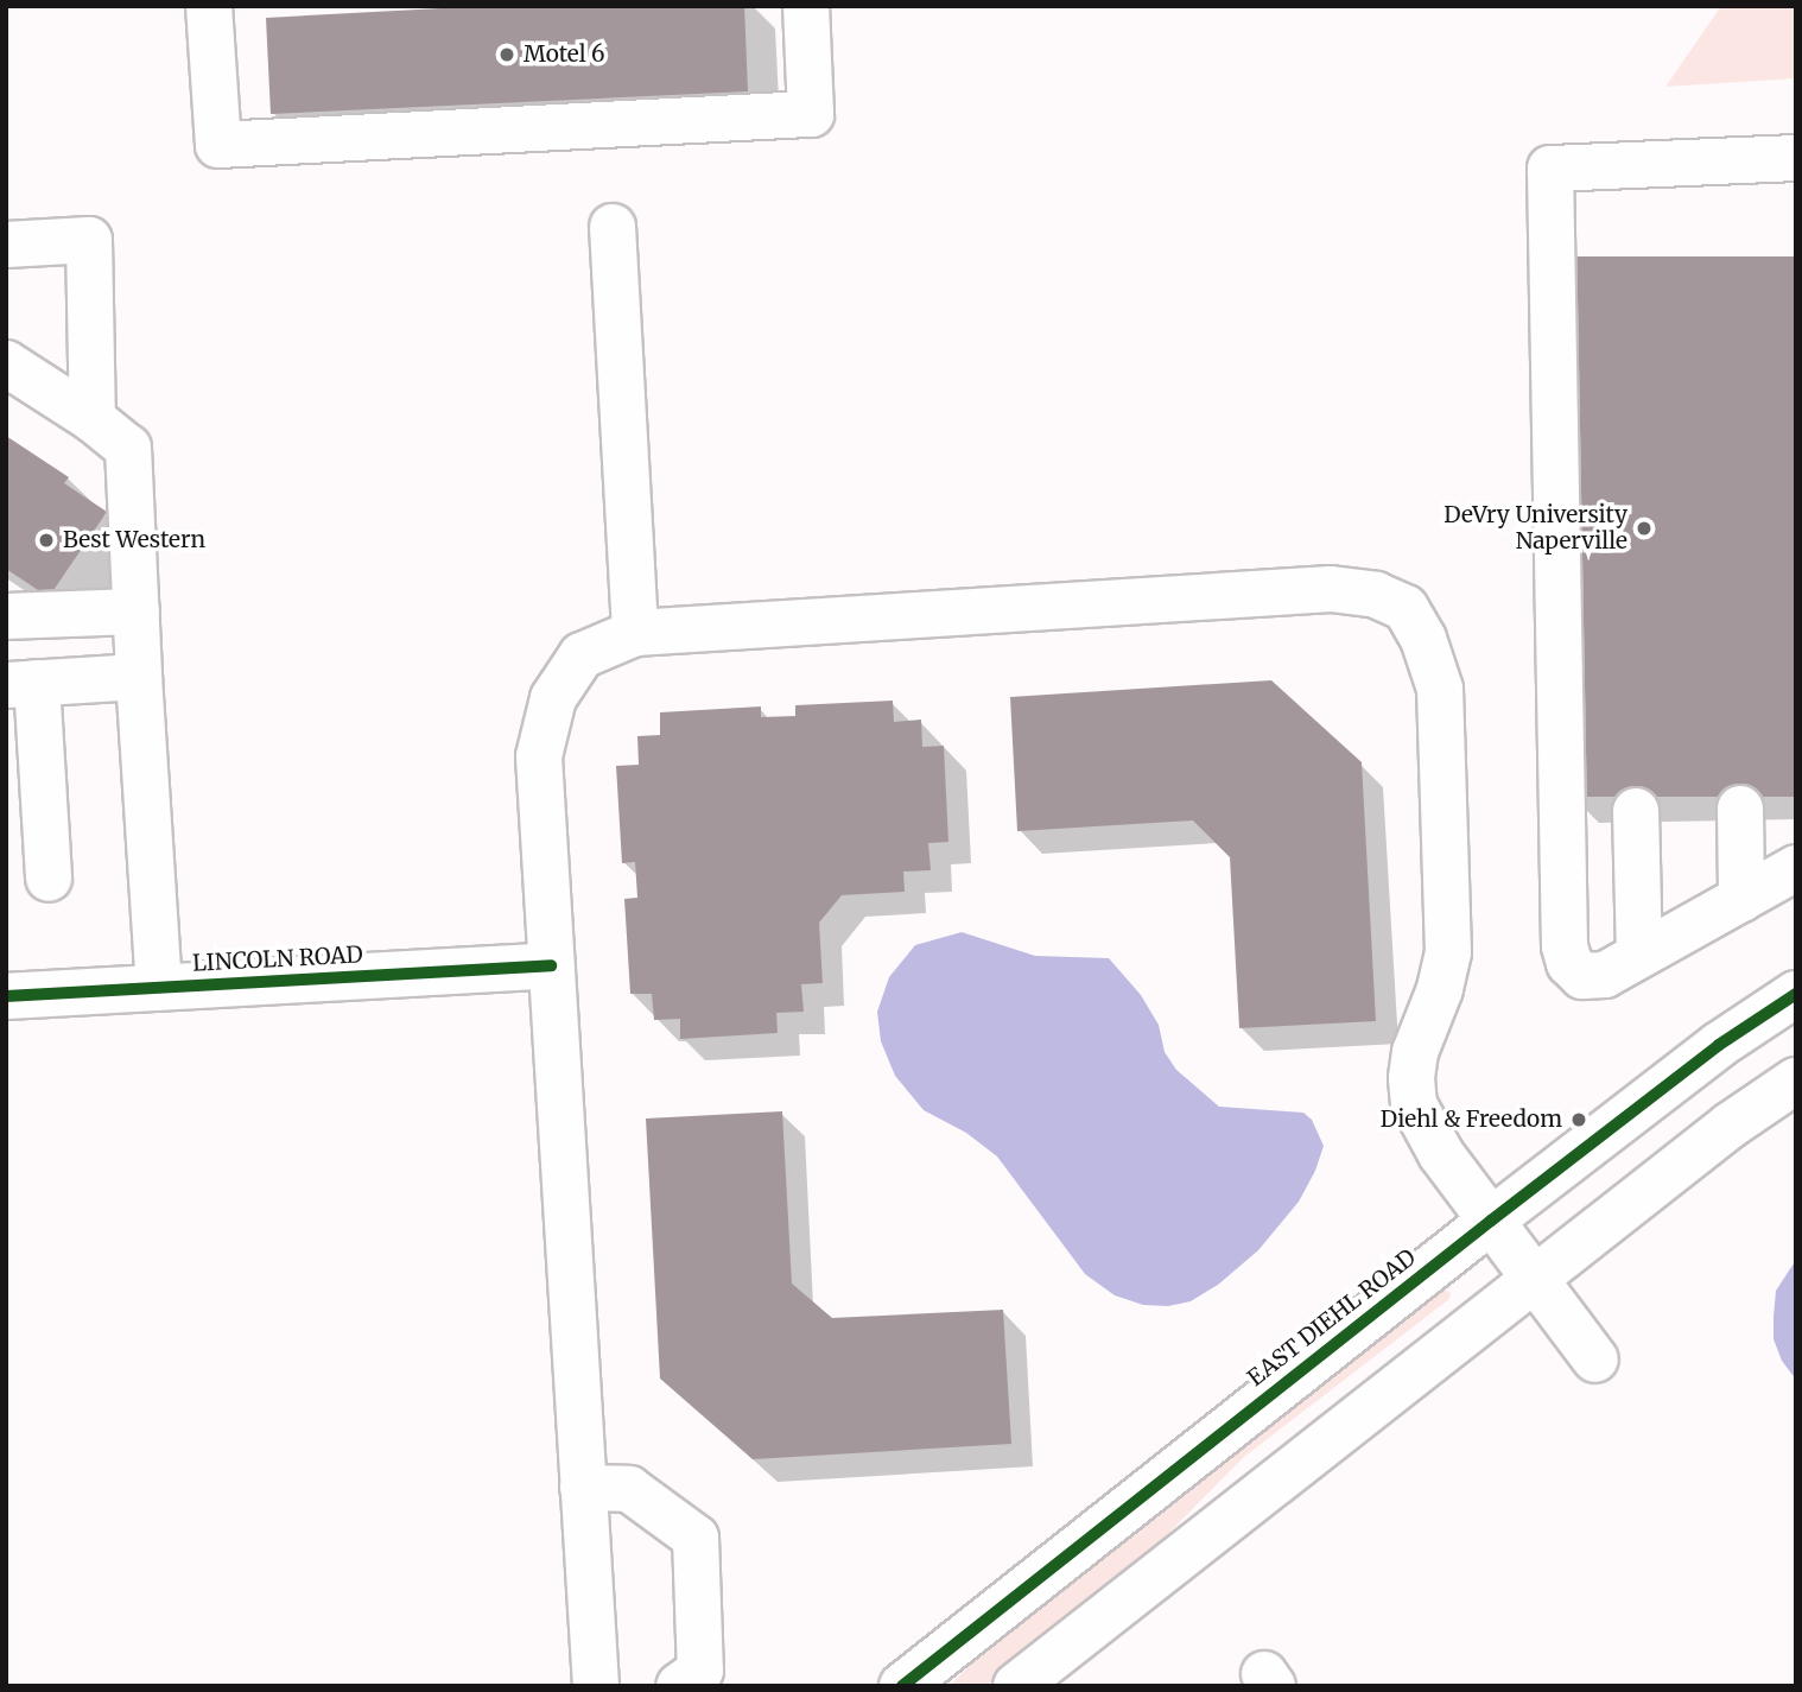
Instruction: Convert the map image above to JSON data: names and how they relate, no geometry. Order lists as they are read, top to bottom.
{
  "streets": {
    "street": ["LINCOLN ROAD", "EAST DIEHL ROAD"]
  },
  "places": [
    "Motel 6",
    "DeVry University Naperville",
    "Best Western",
    "Diehl & Freedom"
  ]
}
